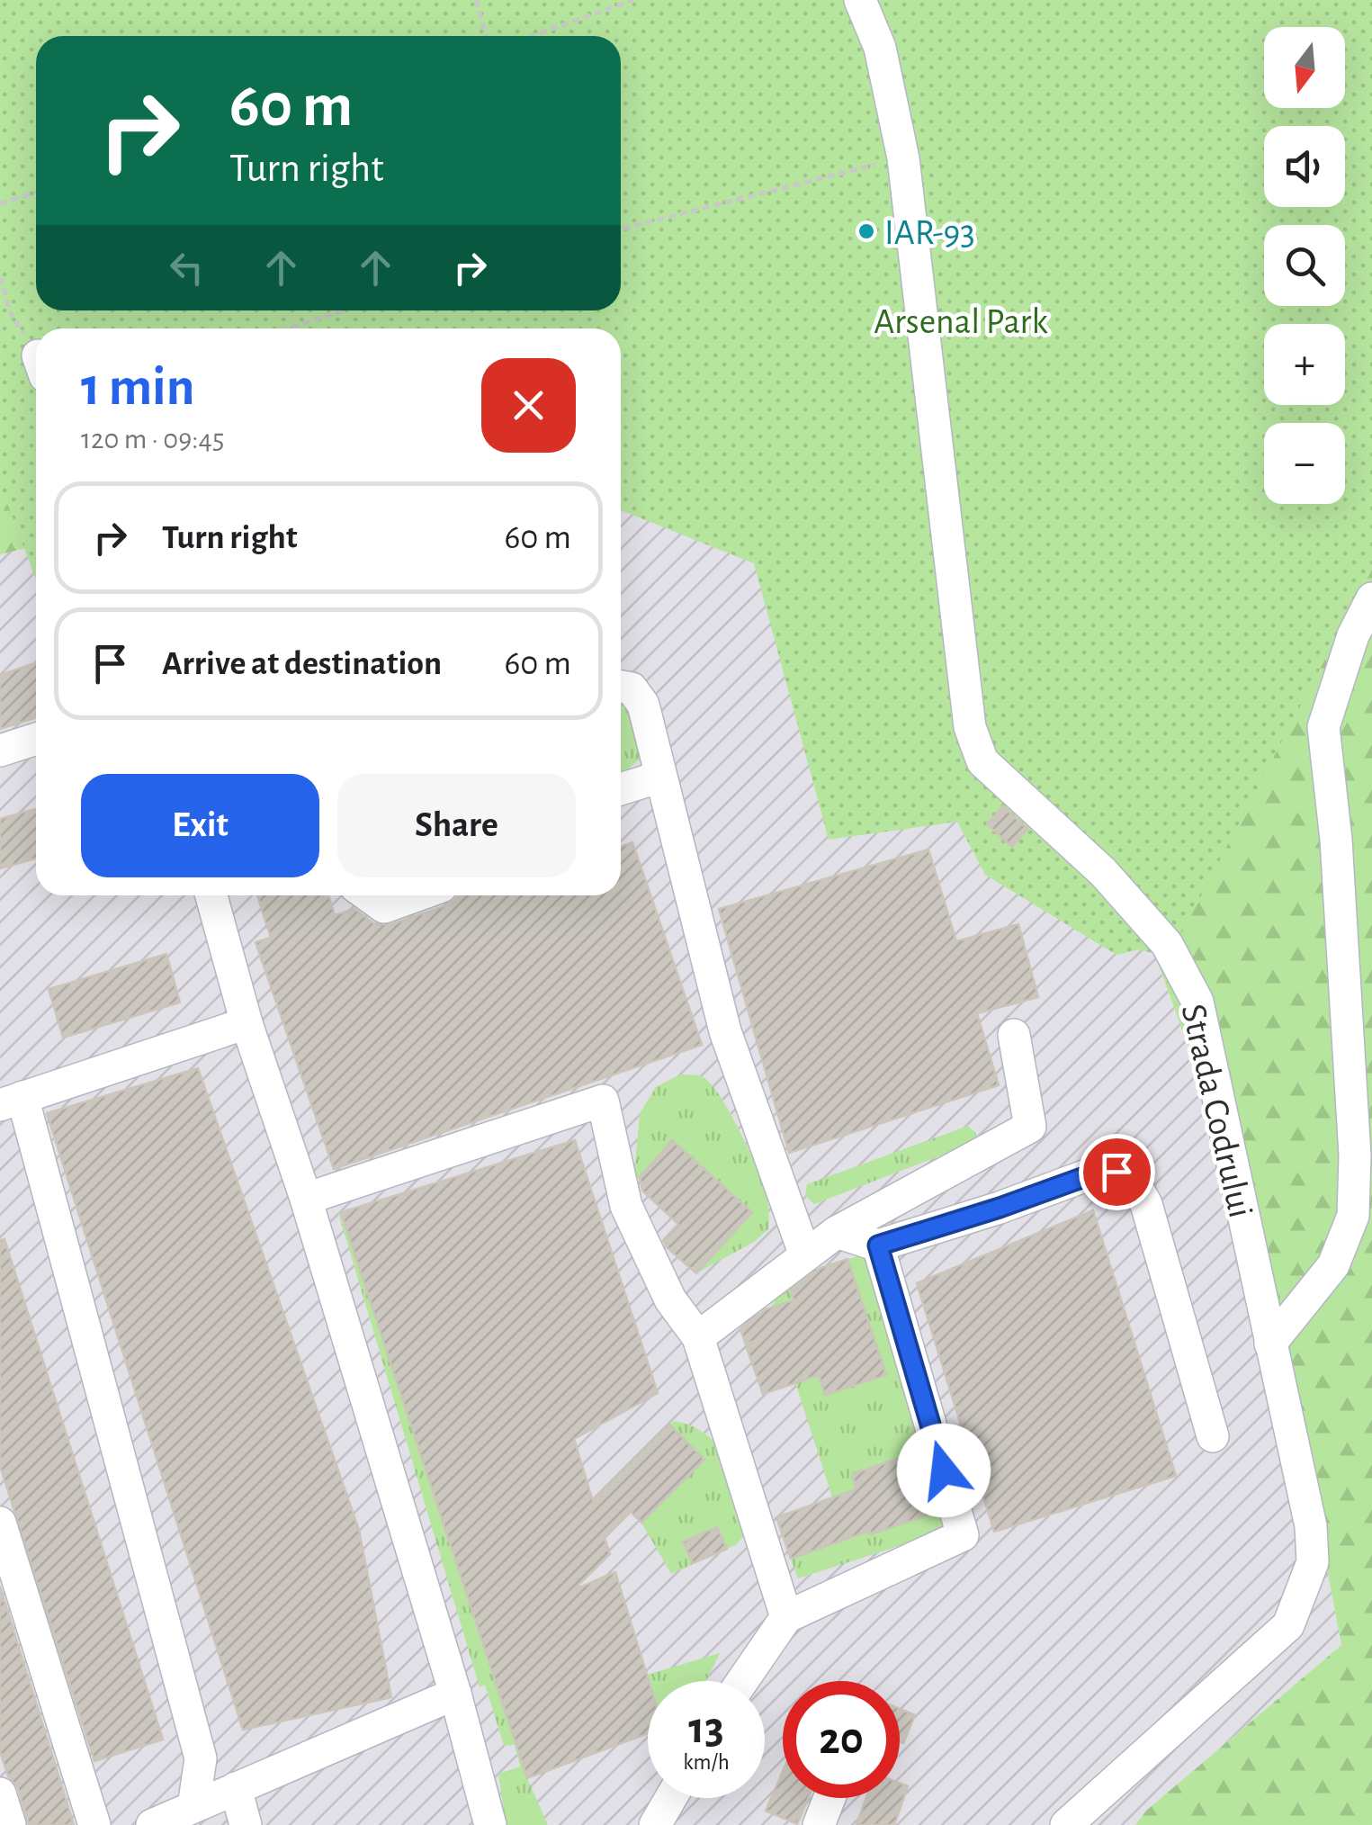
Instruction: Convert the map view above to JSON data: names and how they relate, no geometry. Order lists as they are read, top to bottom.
{
  "streets": {
    "street": ["Strada Codrului"]
  },
  "parks": ["Arsenal Park"],
  "places": ["IAR-93"],
  "north": "bottom",
  "page": {
    "map_buttons": ["+", "−"],
    "turn": ["60 m", "Turn right"],
    "heading": ["1 min", "120 m · 09:45"],
    "list": [
      {
        "name": "Turn right",
        "value": "60 m"
      },
      {
        "name": "Arrive at destination",
        "value": "60 m"
      }
    ],
    "buttons": ["Exit", "Share"],
    "speed": "13 km/h",
    "limit": "20"
  }
}
